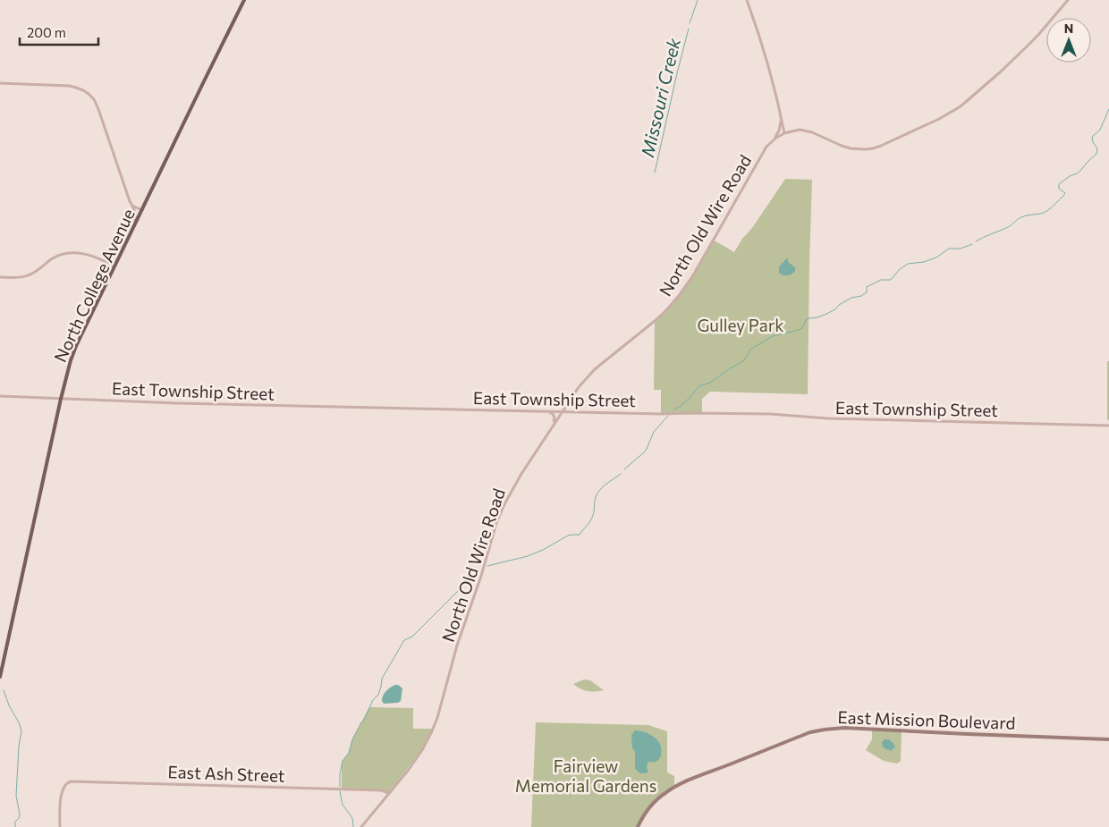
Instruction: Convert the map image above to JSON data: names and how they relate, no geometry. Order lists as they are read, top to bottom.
{
  "streets": {
    "main road": ["North College Avenue", "East Mission Boulevard"],
    "street": ["North Old Wire Road", "East Township Street", "East Ash Street"]
  },
  "crossings": [
    ["North Old Wire Road", "East Township Street"],
    ["North Old Wire Road", "East Ash Street"],
    ["North College Avenue", "East Township Street"]
  ],
  "water": ["Missouri Creek"],
  "parks": ["Gulley Park", "Fairview Memorial Gardens"],
  "scale_bar": "200 m",
  "north": "top"
}
